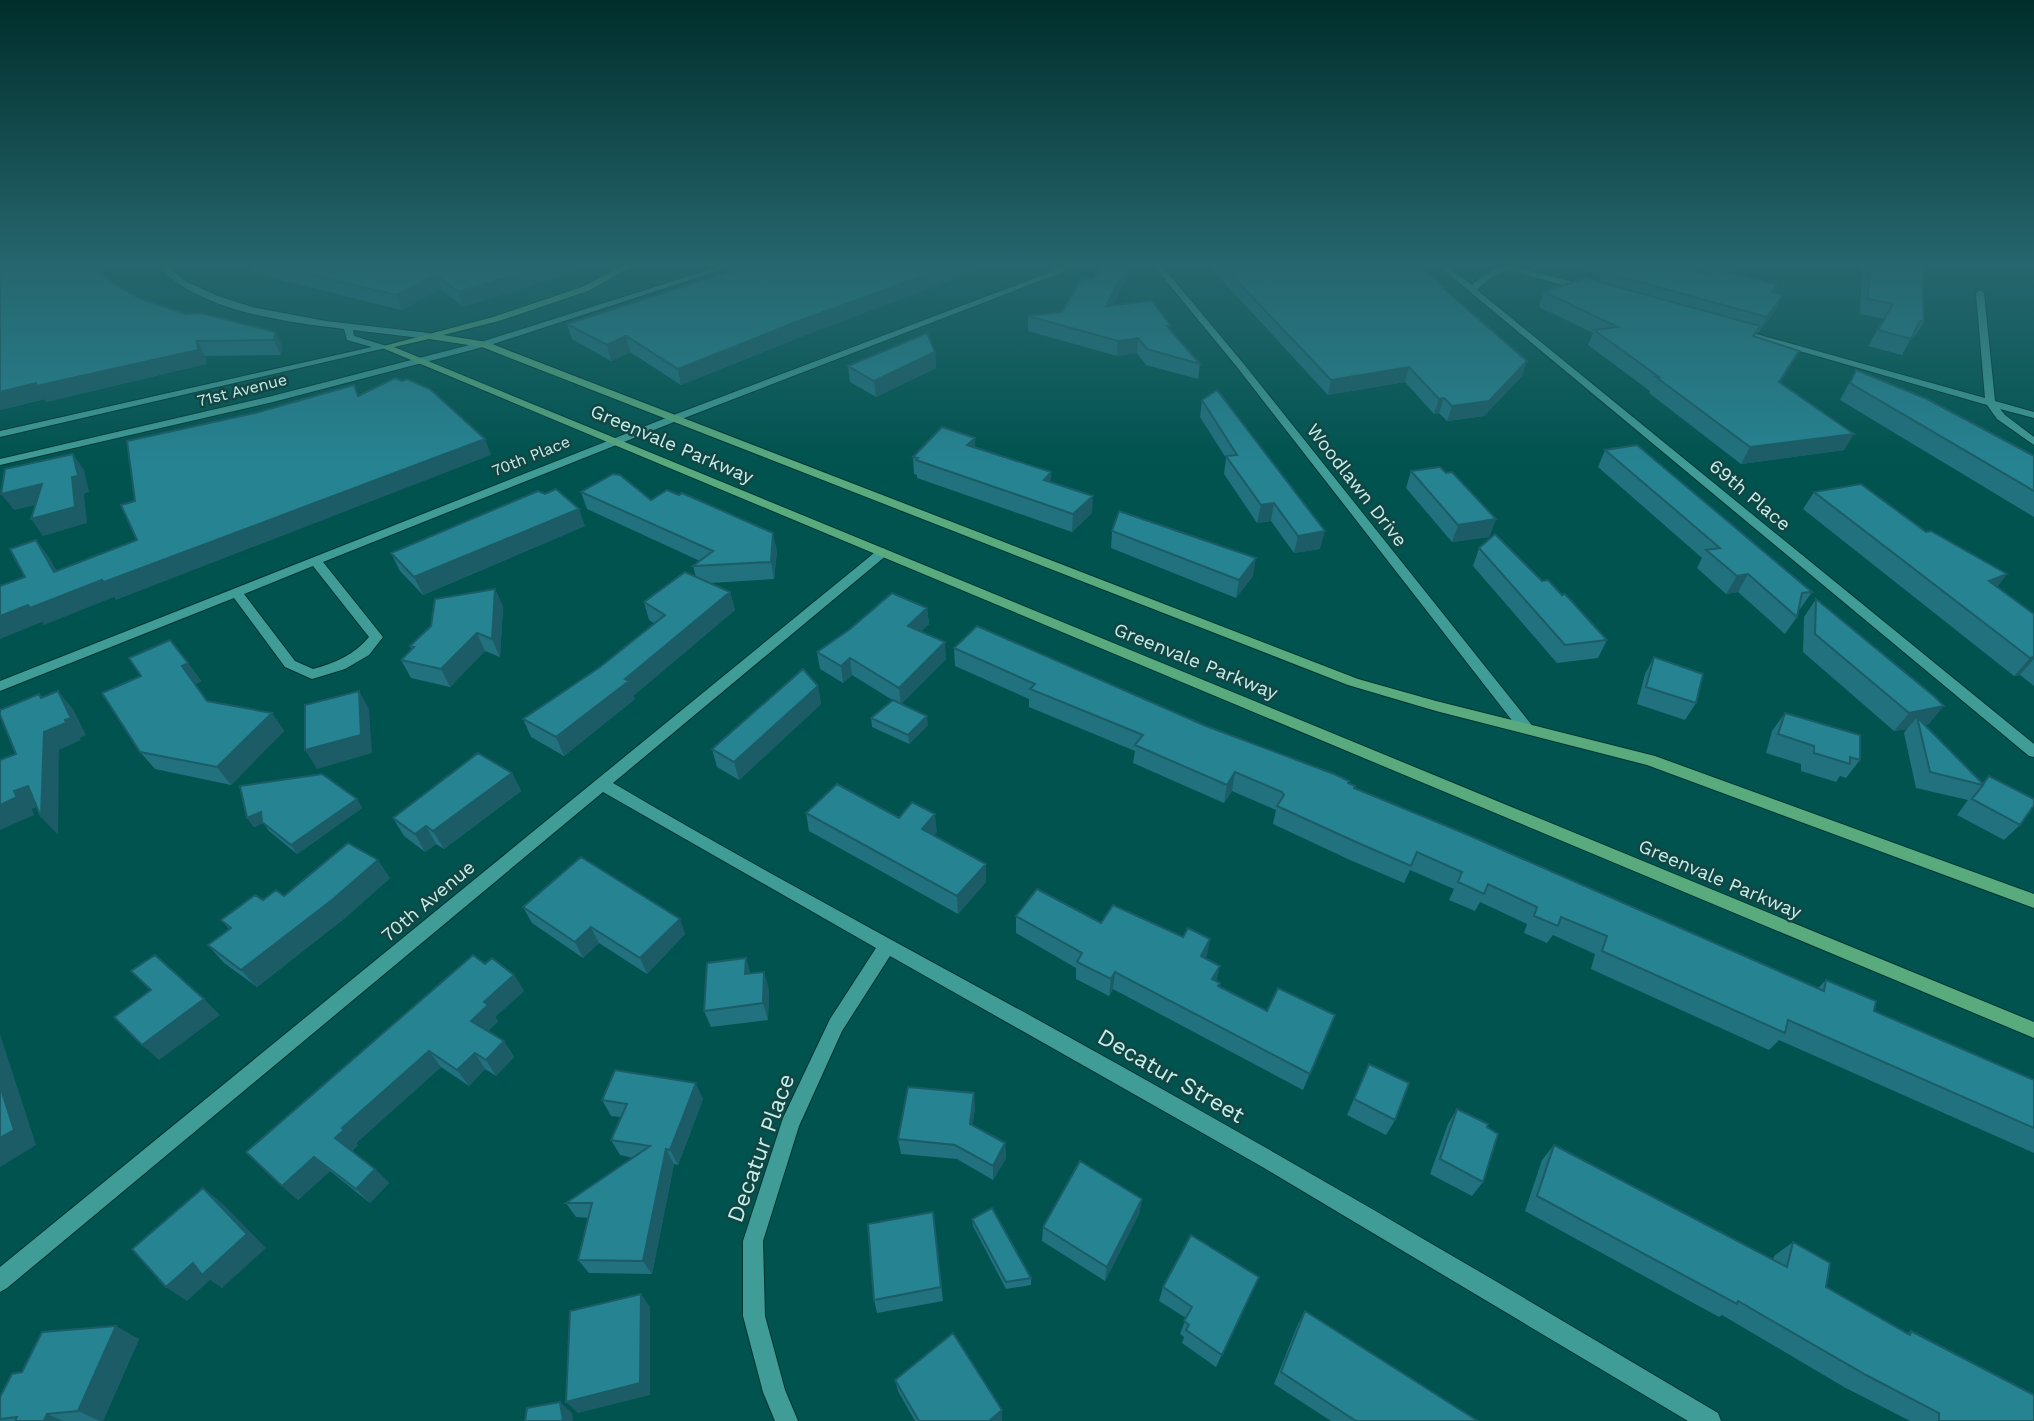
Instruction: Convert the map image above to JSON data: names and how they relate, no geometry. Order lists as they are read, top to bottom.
{
  "streets": {
    "street": [
      "71st Avenue",
      "Greenvale Parkway",
      "70th Place",
      "Woodlawn Drive",
      "69th Place",
      "70th Avenue",
      "Decatur Street",
      "Decatur Place"
    ]
  },
  "crossings": [
    ["71st Avenue", "Greenvale Parkway"],
    ["Greenvale Parkway", "70th Place"],
    ["Greenvale Parkway", "Woodlawn Drive"],
    ["Greenvale Parkway", "70th Avenue"],
    ["70th Avenue", "Decatur Street"],
    ["Decatur Street", "Decatur Place"]
  ]
}
